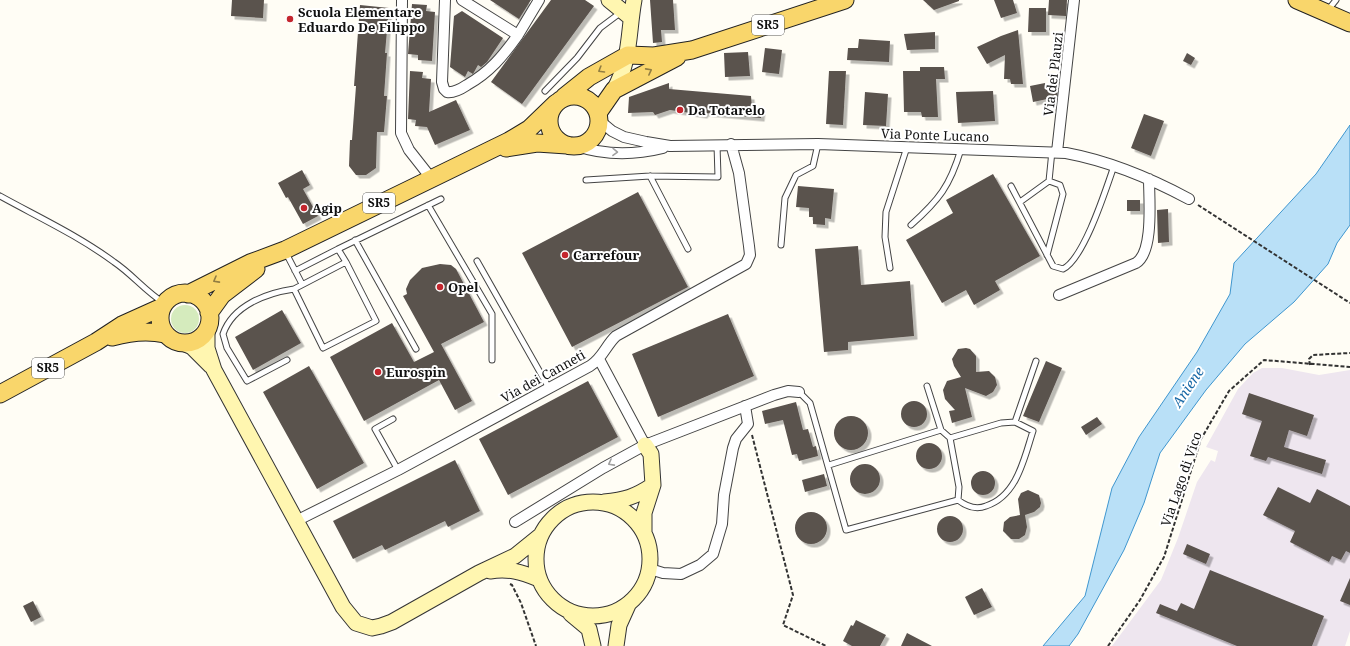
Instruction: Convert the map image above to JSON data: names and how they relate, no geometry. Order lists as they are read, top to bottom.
{
  "streets": {
    "main road": ["SR5"],
    "street": ["Via dei Plauzi", "Via Ponte Lucano", "Via dei Canneti"],
    "path": ["Via Lago di Vico"]
  },
  "crossings": [
    ["Via dei Plauzi", "Via Ponte Lucano"],
    ["Via Ponte Lucano", "Via dei Canneti"]
  ],
  "water": ["Aniene"],
  "places": [
    "Scuola Elementare Eduardo De Filippo",
    "Da Totarelo",
    "Agip",
    "Carrefour",
    "Opel",
    "Eurospin"
  ]
}
